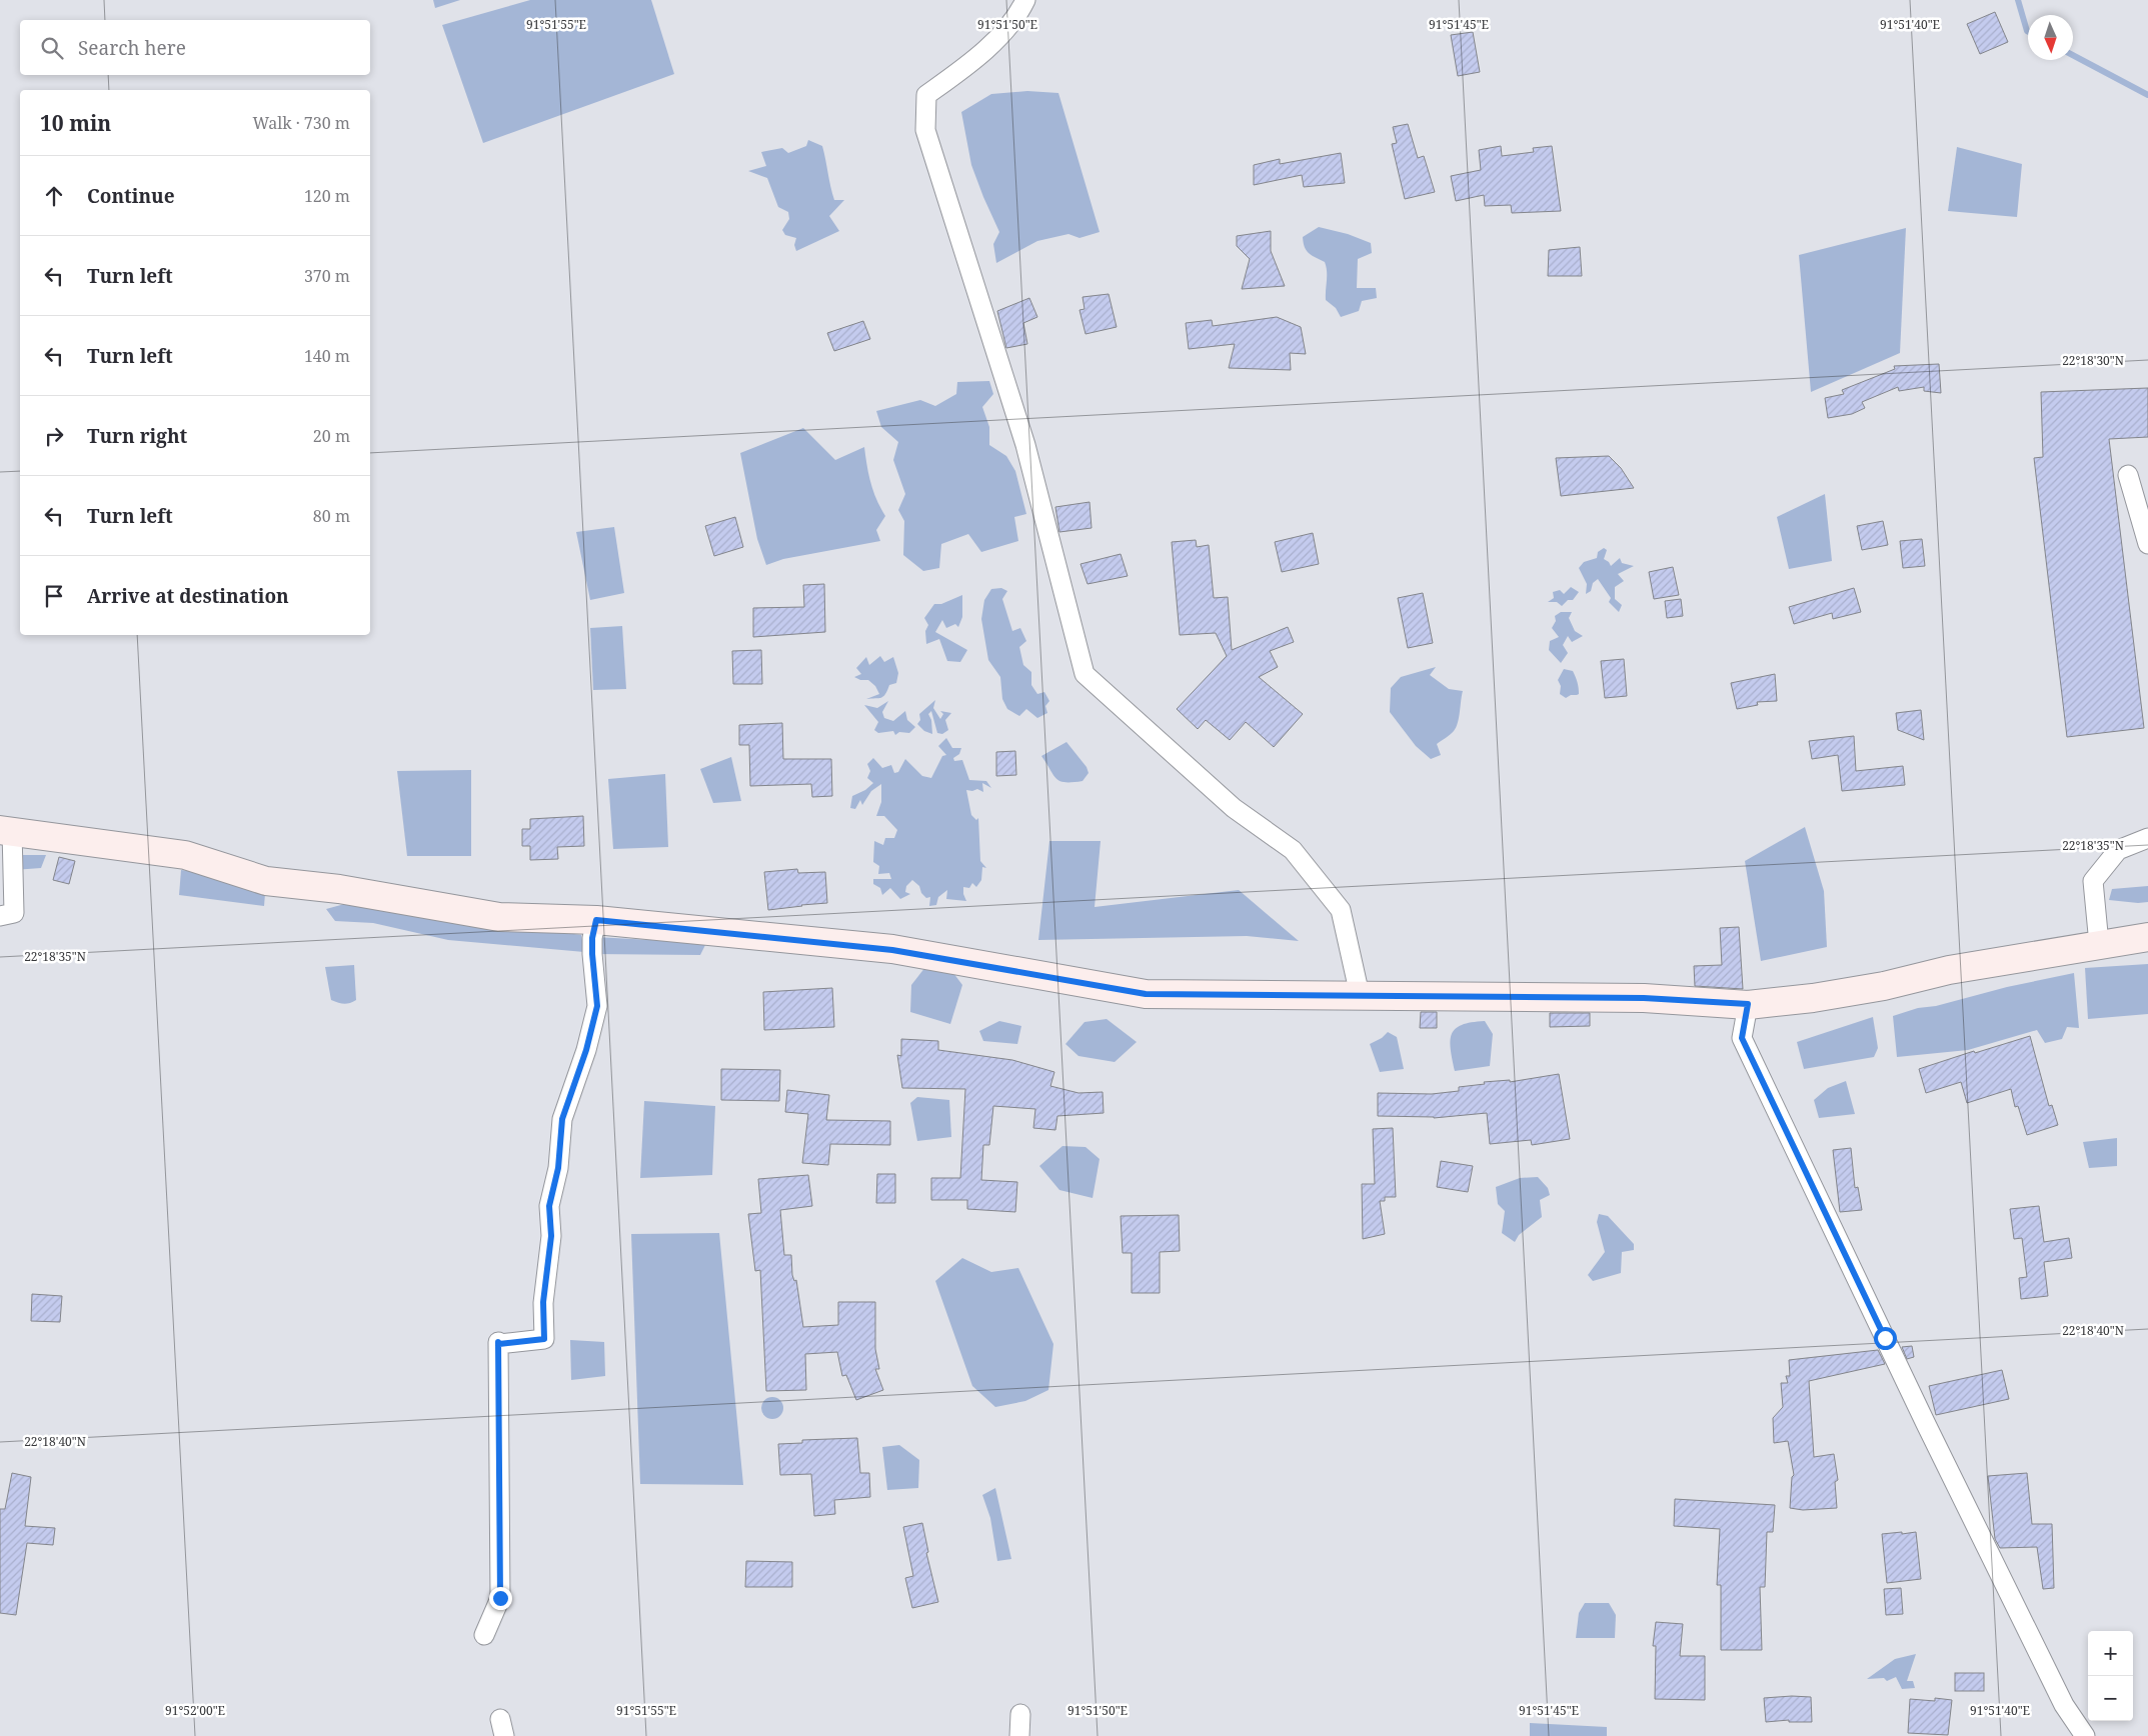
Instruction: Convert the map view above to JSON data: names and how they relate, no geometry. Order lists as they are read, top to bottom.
{
  "north": "bottom",
  "page": {
    "search": "Search here",
    "heading": ["10 min", "Walk · 730 m"],
    "list": [
      ["Continue", "120 m"],
      ["Turn left", "370 m"],
      ["Turn left", "140 m"],
      ["Turn right", "20 m"],
      ["Turn left", "80 m"],
      "Arrive at destination"
    ],
    "map_buttons": ["+", "−"]
  },
  "coordinates": [
    "91°51'55\"E",
    "91°51'50\"E",
    "91°51'45\"E",
    "91°51'40\"E",
    "22°18'30\"N",
    "22°18'35\"N",
    "22°18'40\"N",
    "91°52'00\"E"
  ]
}
